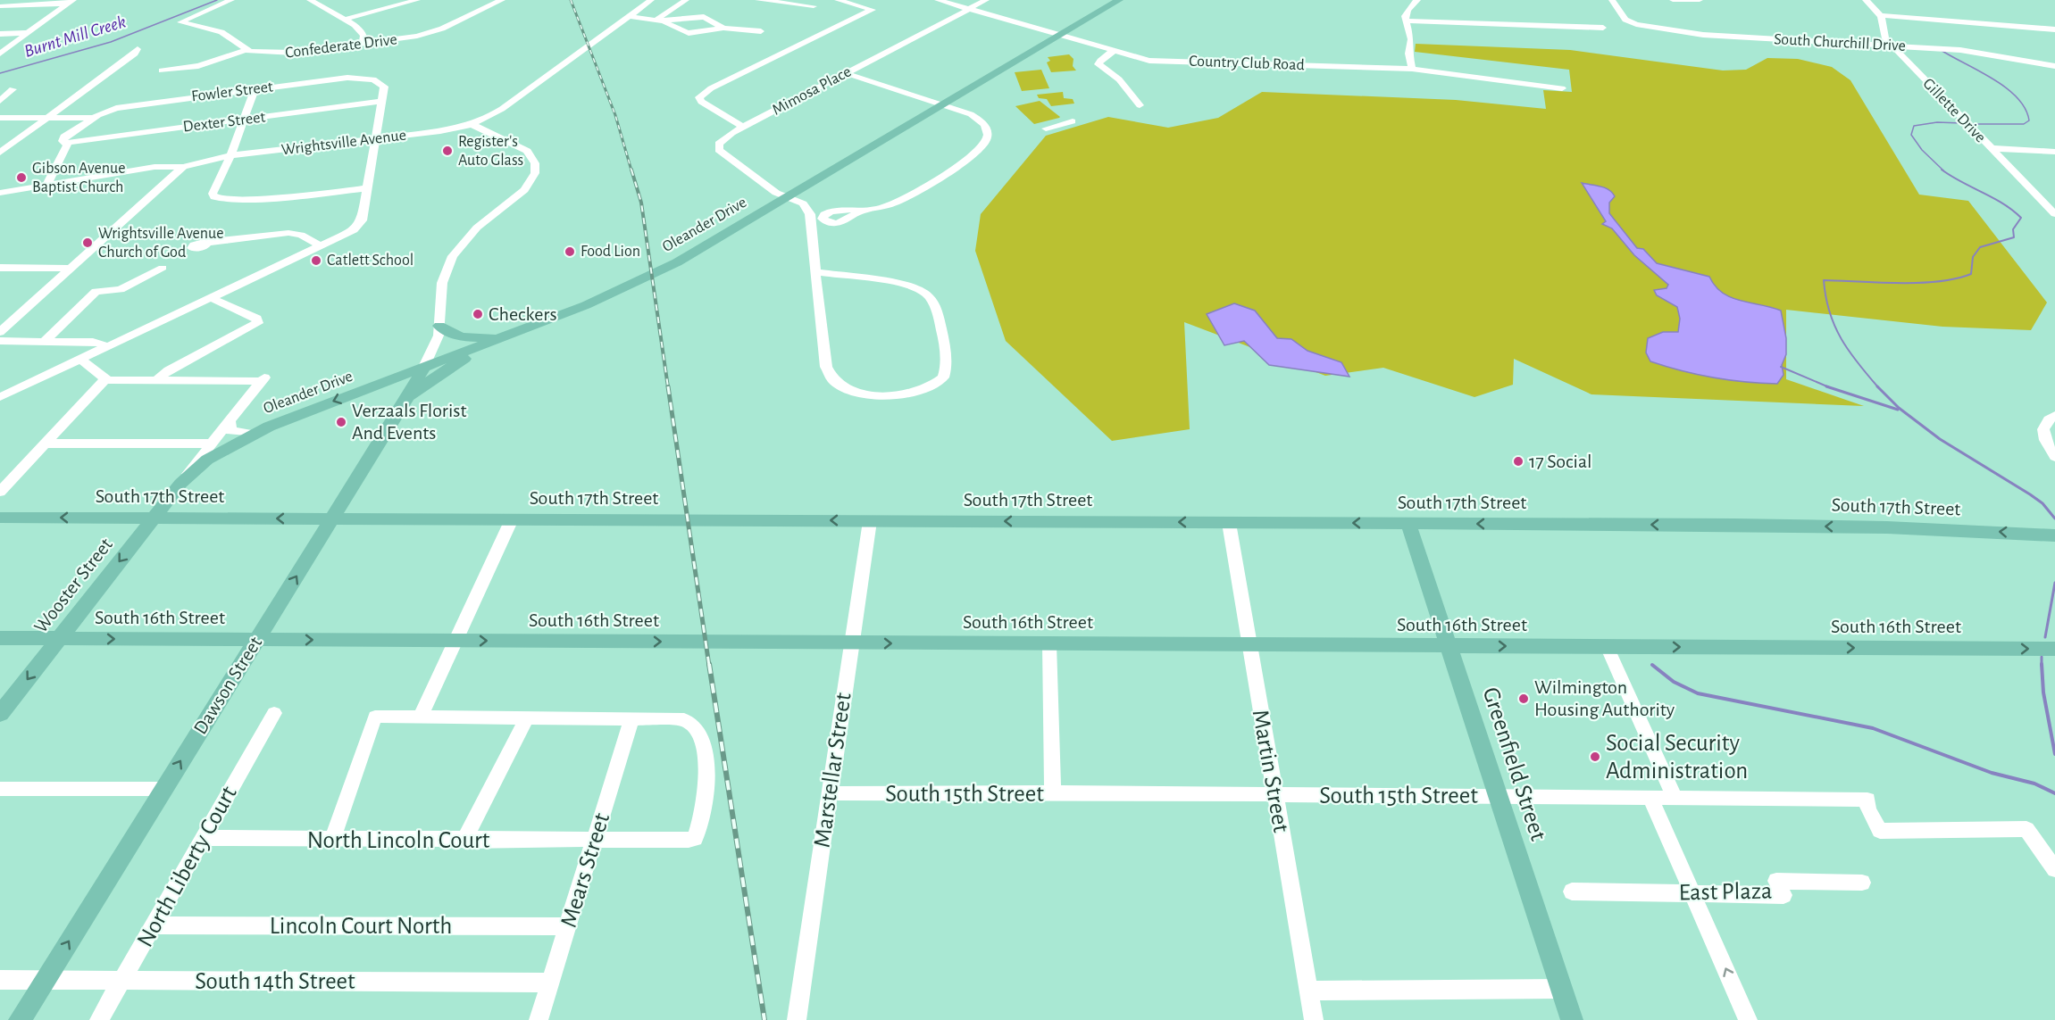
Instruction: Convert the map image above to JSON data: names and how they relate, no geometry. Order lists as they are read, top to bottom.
{
  "streets": {
    "main road": [
      "Oleander Drive",
      "South 17th Street",
      "Wooster Street",
      "South 16th Street",
      "Dawson Street",
      "Greenfield Street"
    ],
    "street": [
      "South Churchill Drive",
      "Confederate Drive",
      "Country Club Road",
      "Mimosa Place",
      "Fowler Street",
      "Gillette Drive",
      "Dexter Street",
      "Wrightsville Avenue",
      "Marstellar Street",
      "Martin Street",
      "South 15th Street",
      "North Lincoln Court",
      "North Liberty Court",
      "Mears Street",
      "East Plaza",
      "Lincoln Court North",
      "South 14th Street"
    ]
  },
  "crossings": [
    ["South Churchill Drive", "Gillette Drive"],
    ["Country Club Road", "Mimosa Place"],
    ["Country Club Road", "Oleander Drive"],
    ["Mimosa Place", "Oleander Drive"],
    ["Fowler Street", "Dexter Street"],
    ["Wrightsville Avenue", "Dawson Street"],
    ["Oleander Drive", "Wooster Street"],
    ["Oleander Drive", "Dawson Street"],
    ["South 17th Street", "Wooster Street"],
    ["South 17th Street", "Dawson Street"],
    ["South 17th Street", "Greenfield Street"],
    ["South 17th Street", "Marstellar Street"],
    ["South 17th Street", "Martin Street"],
    ["Wooster Street", "South 16th Street"],
    ["South 16th Street", "Dawson Street"],
    ["South 16th Street", "Greenfield Street"],
    ["South 16th Street", "Marstellar Street"],
    ["South 16th Street", "Martin Street"],
    ["Dawson Street", "South 14th Street"],
    ["Greenfield Street", "South 15th Street"],
    ["Marstellar Street", "South 15th Street"],
    ["Martin Street", "South 15th Street"],
    ["North Lincoln Court", "North Liberty Court"],
    ["North Lincoln Court", "Mears Street"],
    ["North Liberty Court", "Lincoln Court North"],
    ["North Liberty Court", "South 14th Street"],
    ["Mears Street", "Lincoln Court North"],
    ["Mears Street", "South 14th Street"]
  ],
  "one_way": ["South 17th Street", "South 16th Street", "Dawson Street"],
  "water": ["Burnt Mill Creek"],
  "places": [
    "Register's Auto Glass",
    "Gibson Avenue Baptist Church",
    "Wrightsville Avenue Church of God",
    "Food Lion",
    "Catlett School",
    "Checkers",
    "Verzaals Florist And Events",
    "17 Social",
    "Wilmington Housing Authority",
    "Social Security Administration"
  ]
}
